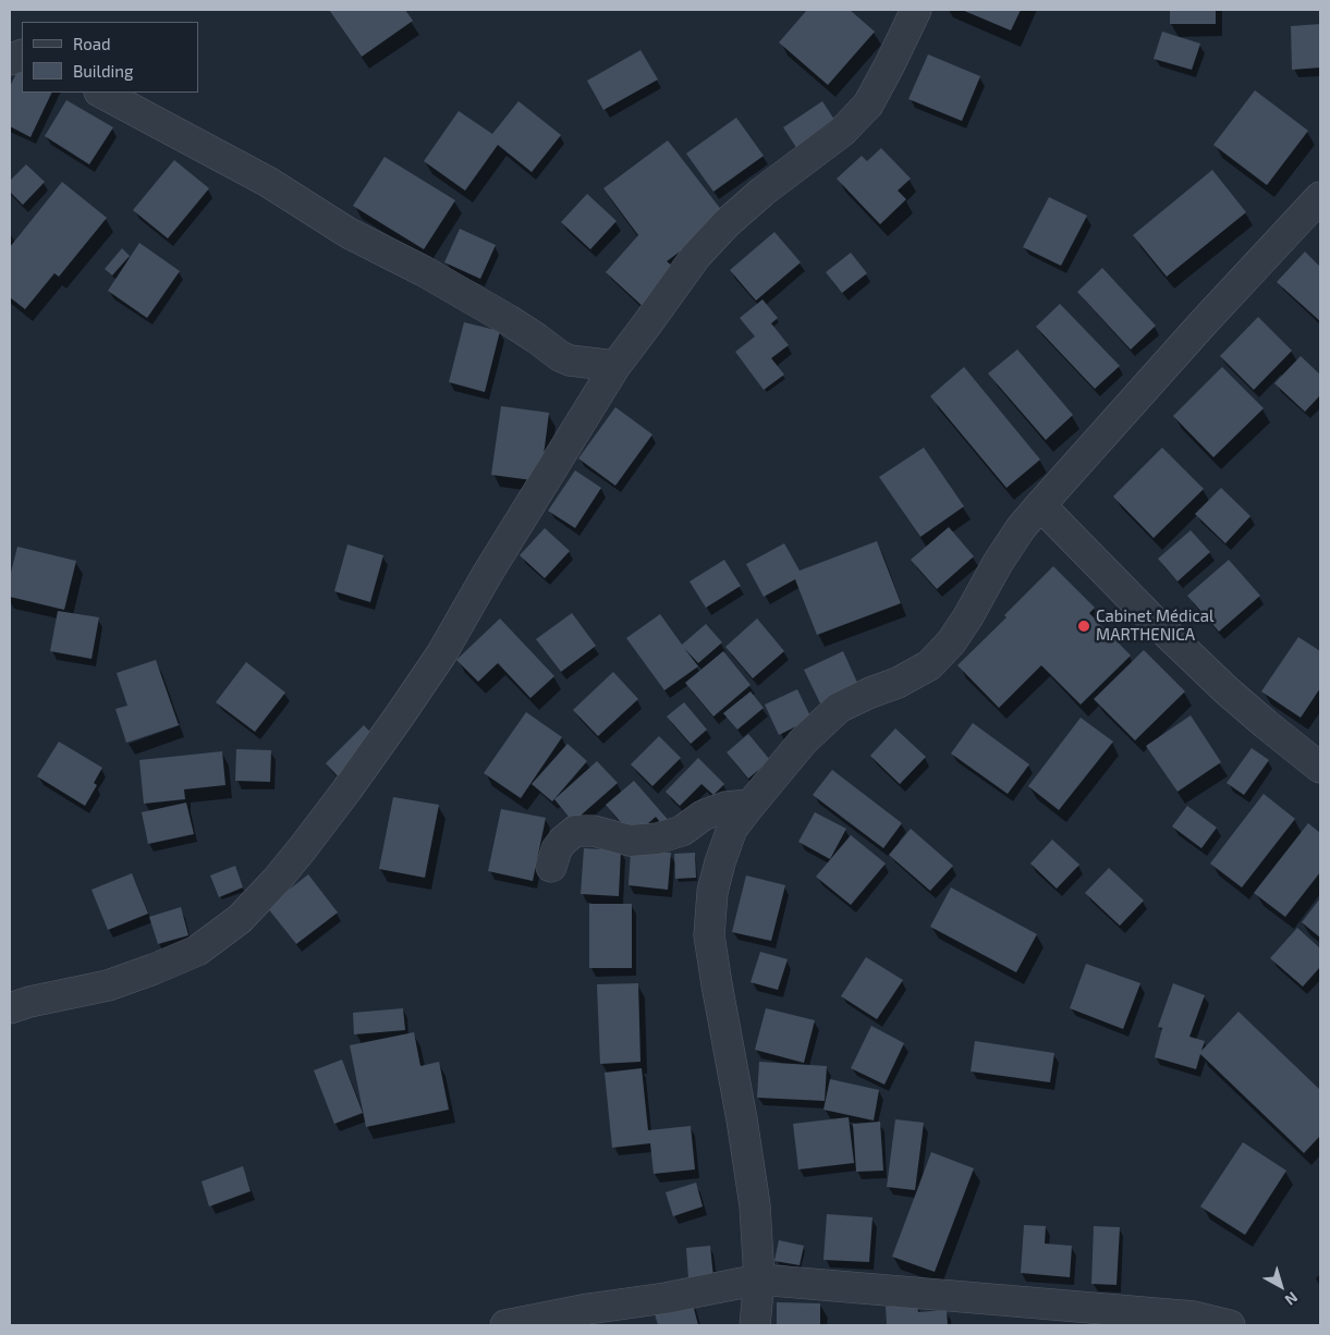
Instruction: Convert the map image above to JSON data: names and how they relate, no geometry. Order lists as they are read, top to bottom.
{
  "places": ["Cabinet Médical MARTHENICA"],
  "legend": ["Road", "Building"],
  "north": "bottom right"
}
